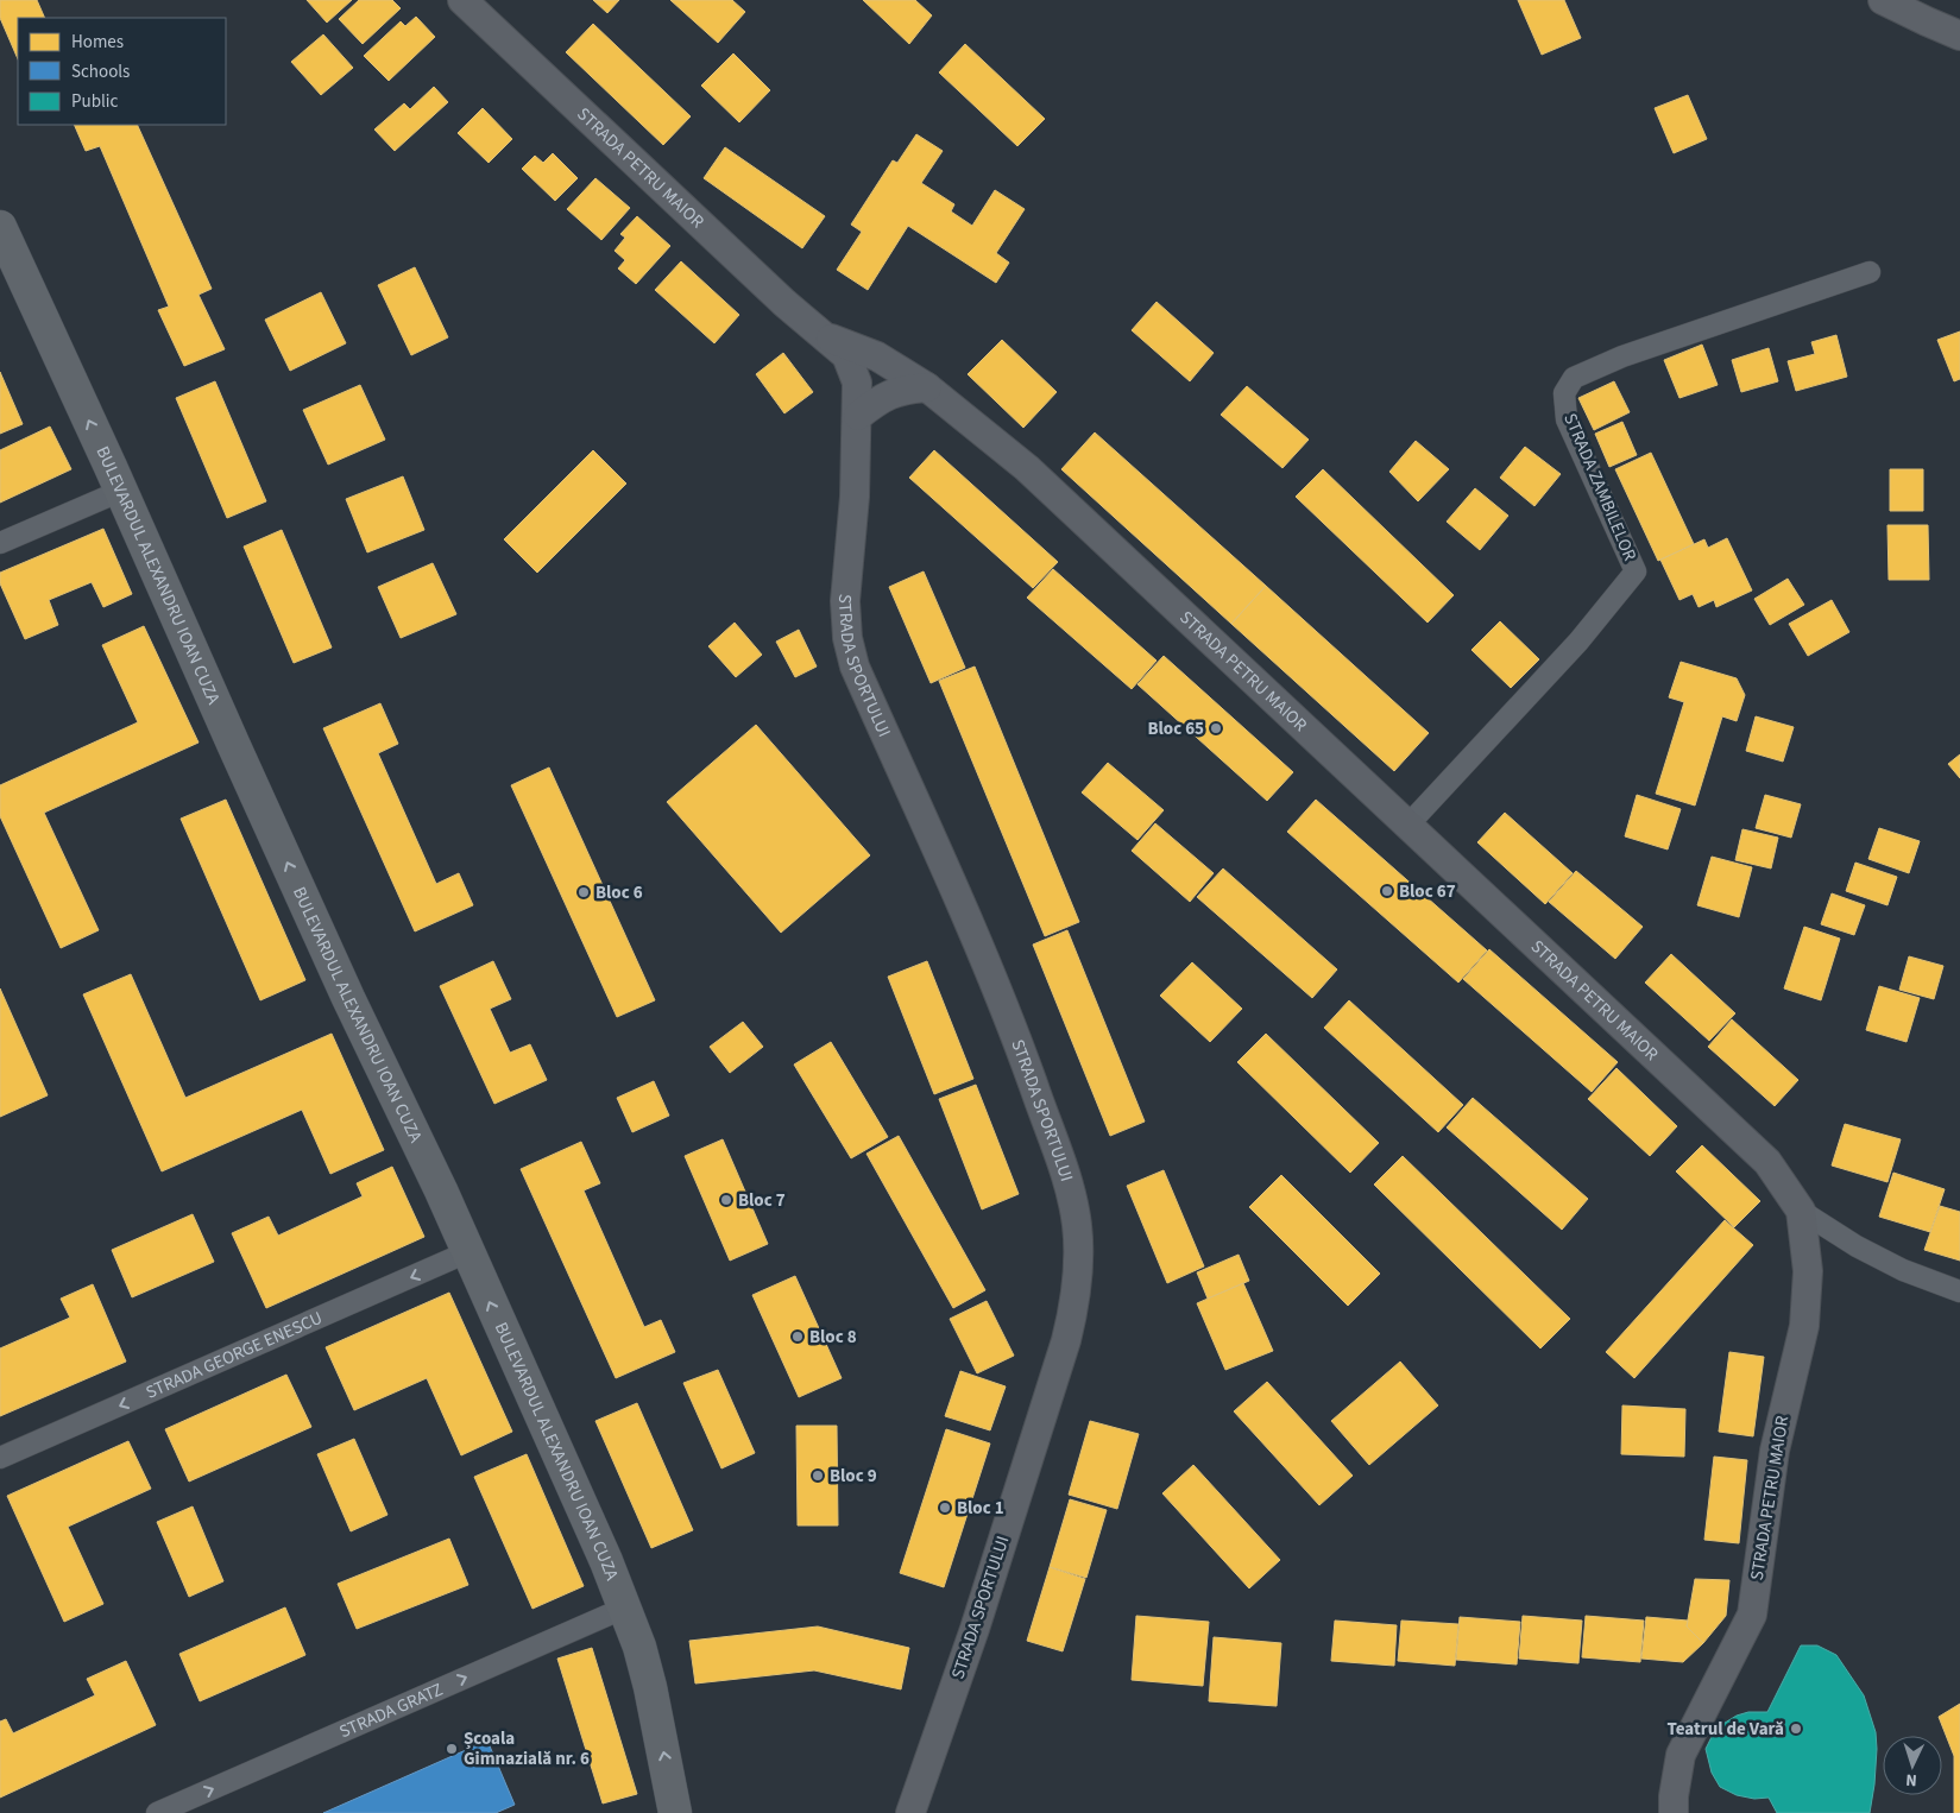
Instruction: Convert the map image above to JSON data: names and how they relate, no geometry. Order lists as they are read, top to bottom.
{
  "streets": {
    "main road": ["STRADA PETRU MAIOR", "BULEVARDUL ALEXANDRU IOAN CUZA", "STRADA SPORTULUI"],
    "street": ["STRADA ZAMBILELOR", "STRADA GEORGE ENESCU", "STRADA GRATZ"]
  },
  "crossings": [
    ["STRADA PETRU MAIOR", "STRADA ZAMBILELOR"],
    ["STRADA PETRU MAIOR", "STRADA SPORTULUI"],
    ["BULEVARDUL ALEXANDRU IOAN CUZA", "STRADA GEORGE ENESCU"],
    ["BULEVARDUL ALEXANDRU IOAN CUZA", "STRADA GRATZ"]
  ],
  "one_way": ["BULEVARDUL ALEXANDRU IOAN CUZA", "STRADA GEORGE ENESCU", "STRADA GRATZ"],
  "places": [
    "Bloc 65",
    "Bloc 67",
    "Bloc 6",
    "Bloc 7",
    "Bloc 8",
    "Bloc 9",
    "Bloc 1",
    "Teatrul de Vară",
    "Școala Gimnazială nr. 6"
  ],
  "legend": ["Homes", "Schools", "Public"],
  "north": "bottom"
}
